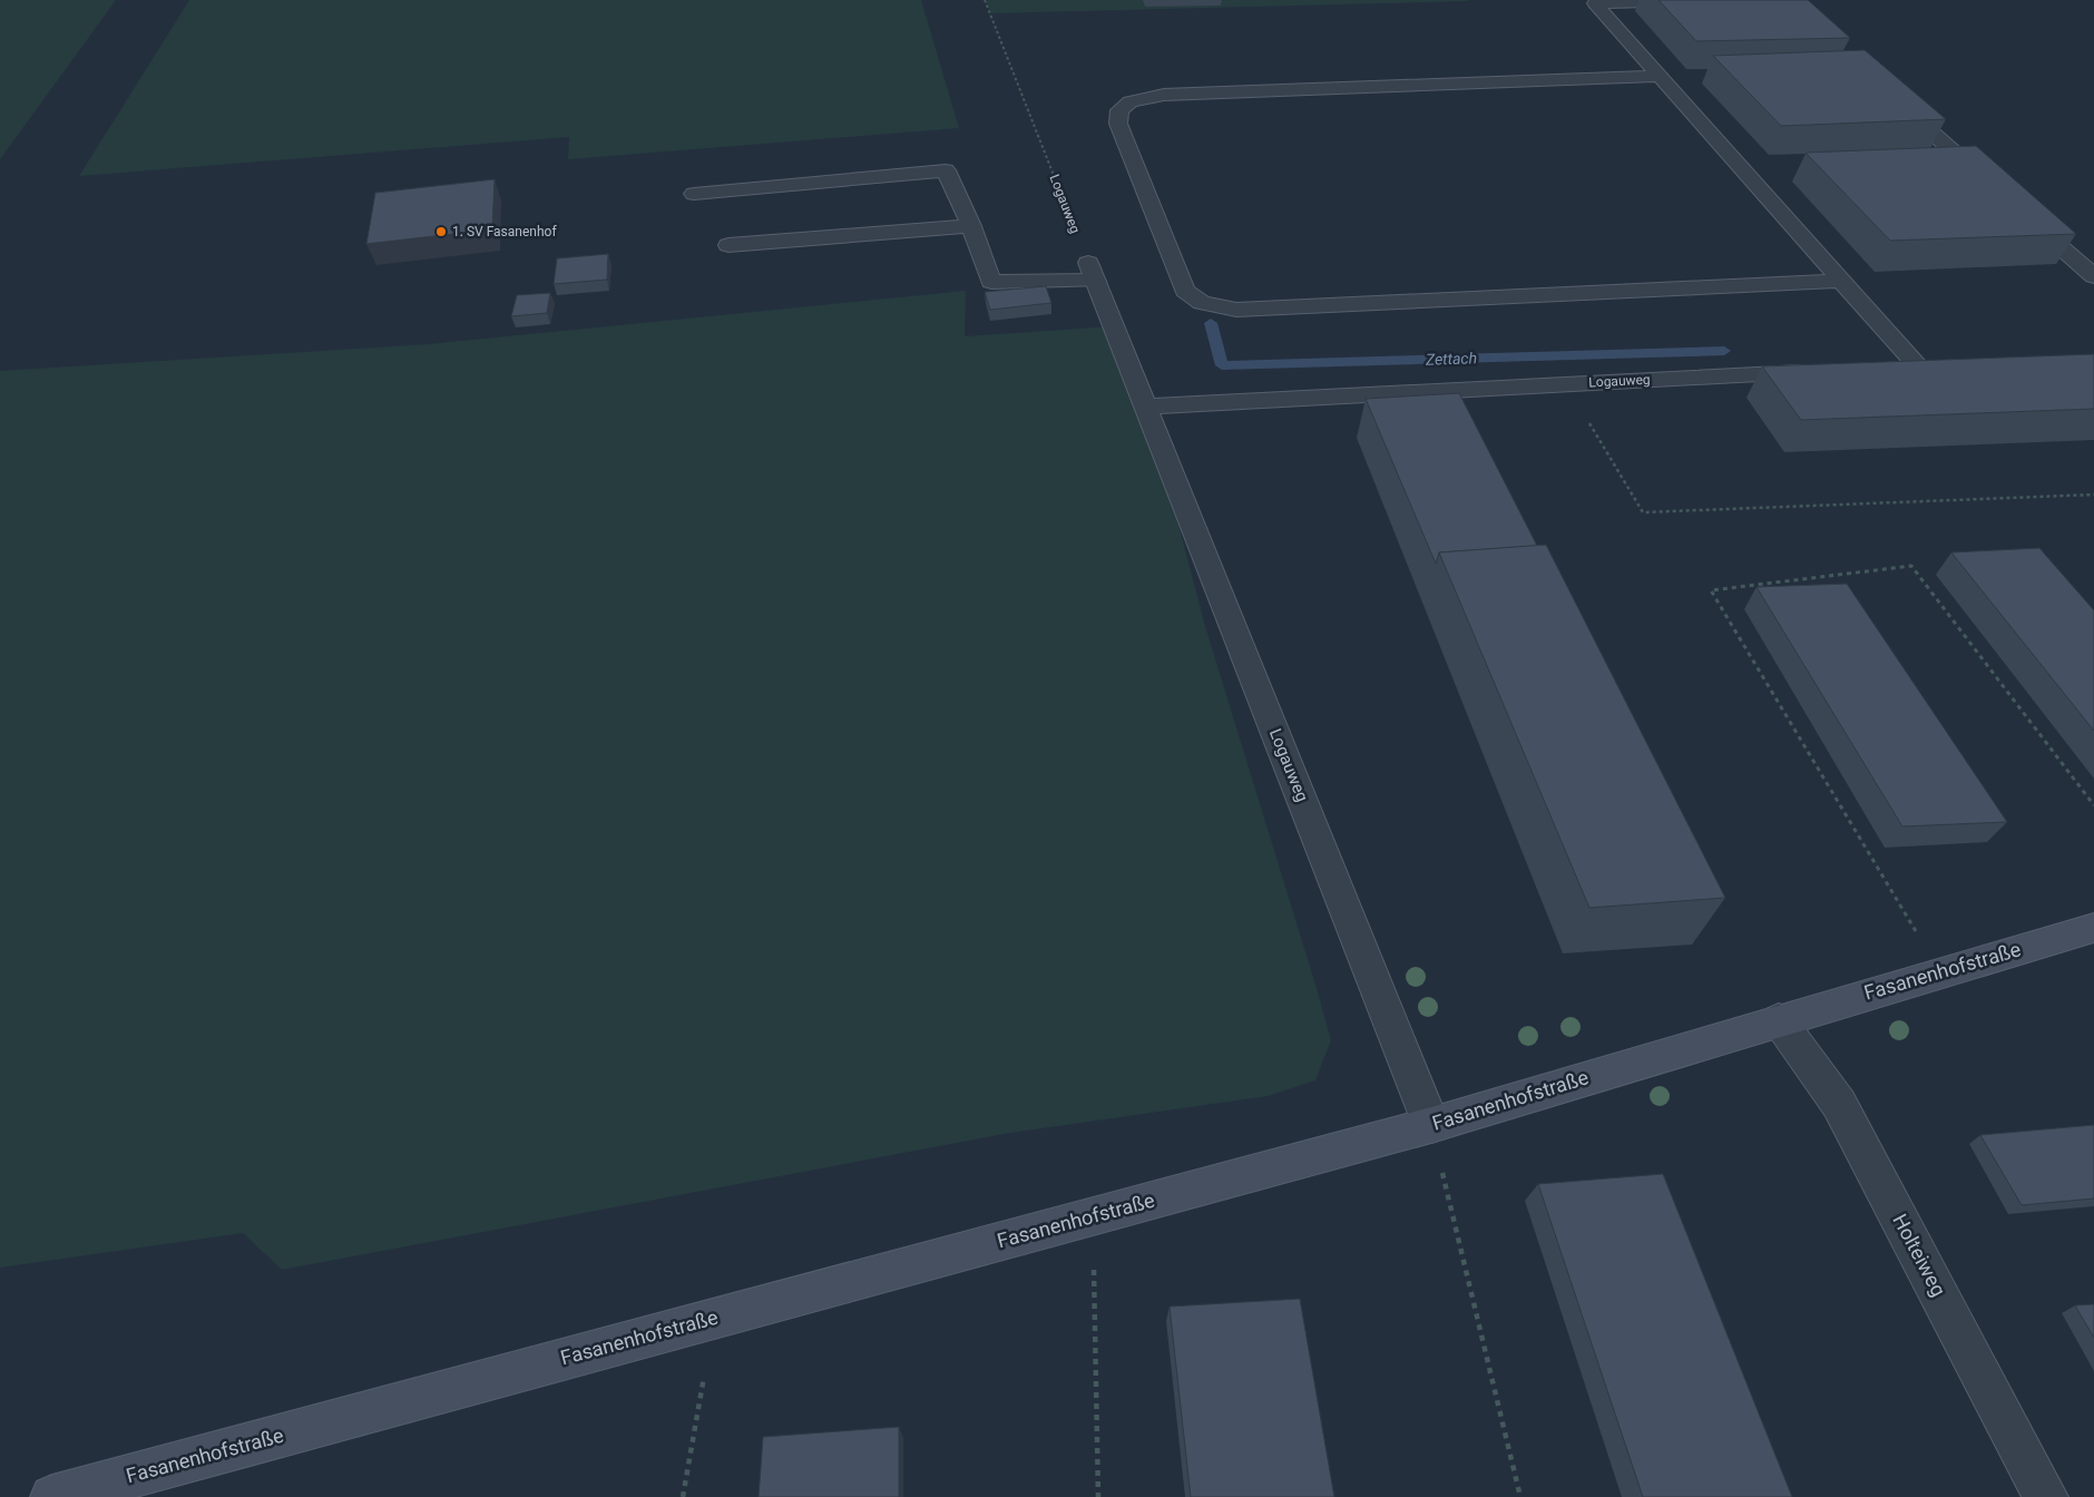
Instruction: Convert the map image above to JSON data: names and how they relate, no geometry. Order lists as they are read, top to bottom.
{
  "streets": {
    "street": ["Logauweg", "Fasanenhofstraße", "Holteiweg"]
  },
  "crossings": [
    ["Logauweg", "Fasanenhofstraße"],
    ["Fasanenhofstraße", "Holteiweg"]
  ],
  "water": ["Zettach"],
  "places": ["1. SV Fasanenhof"]
}
